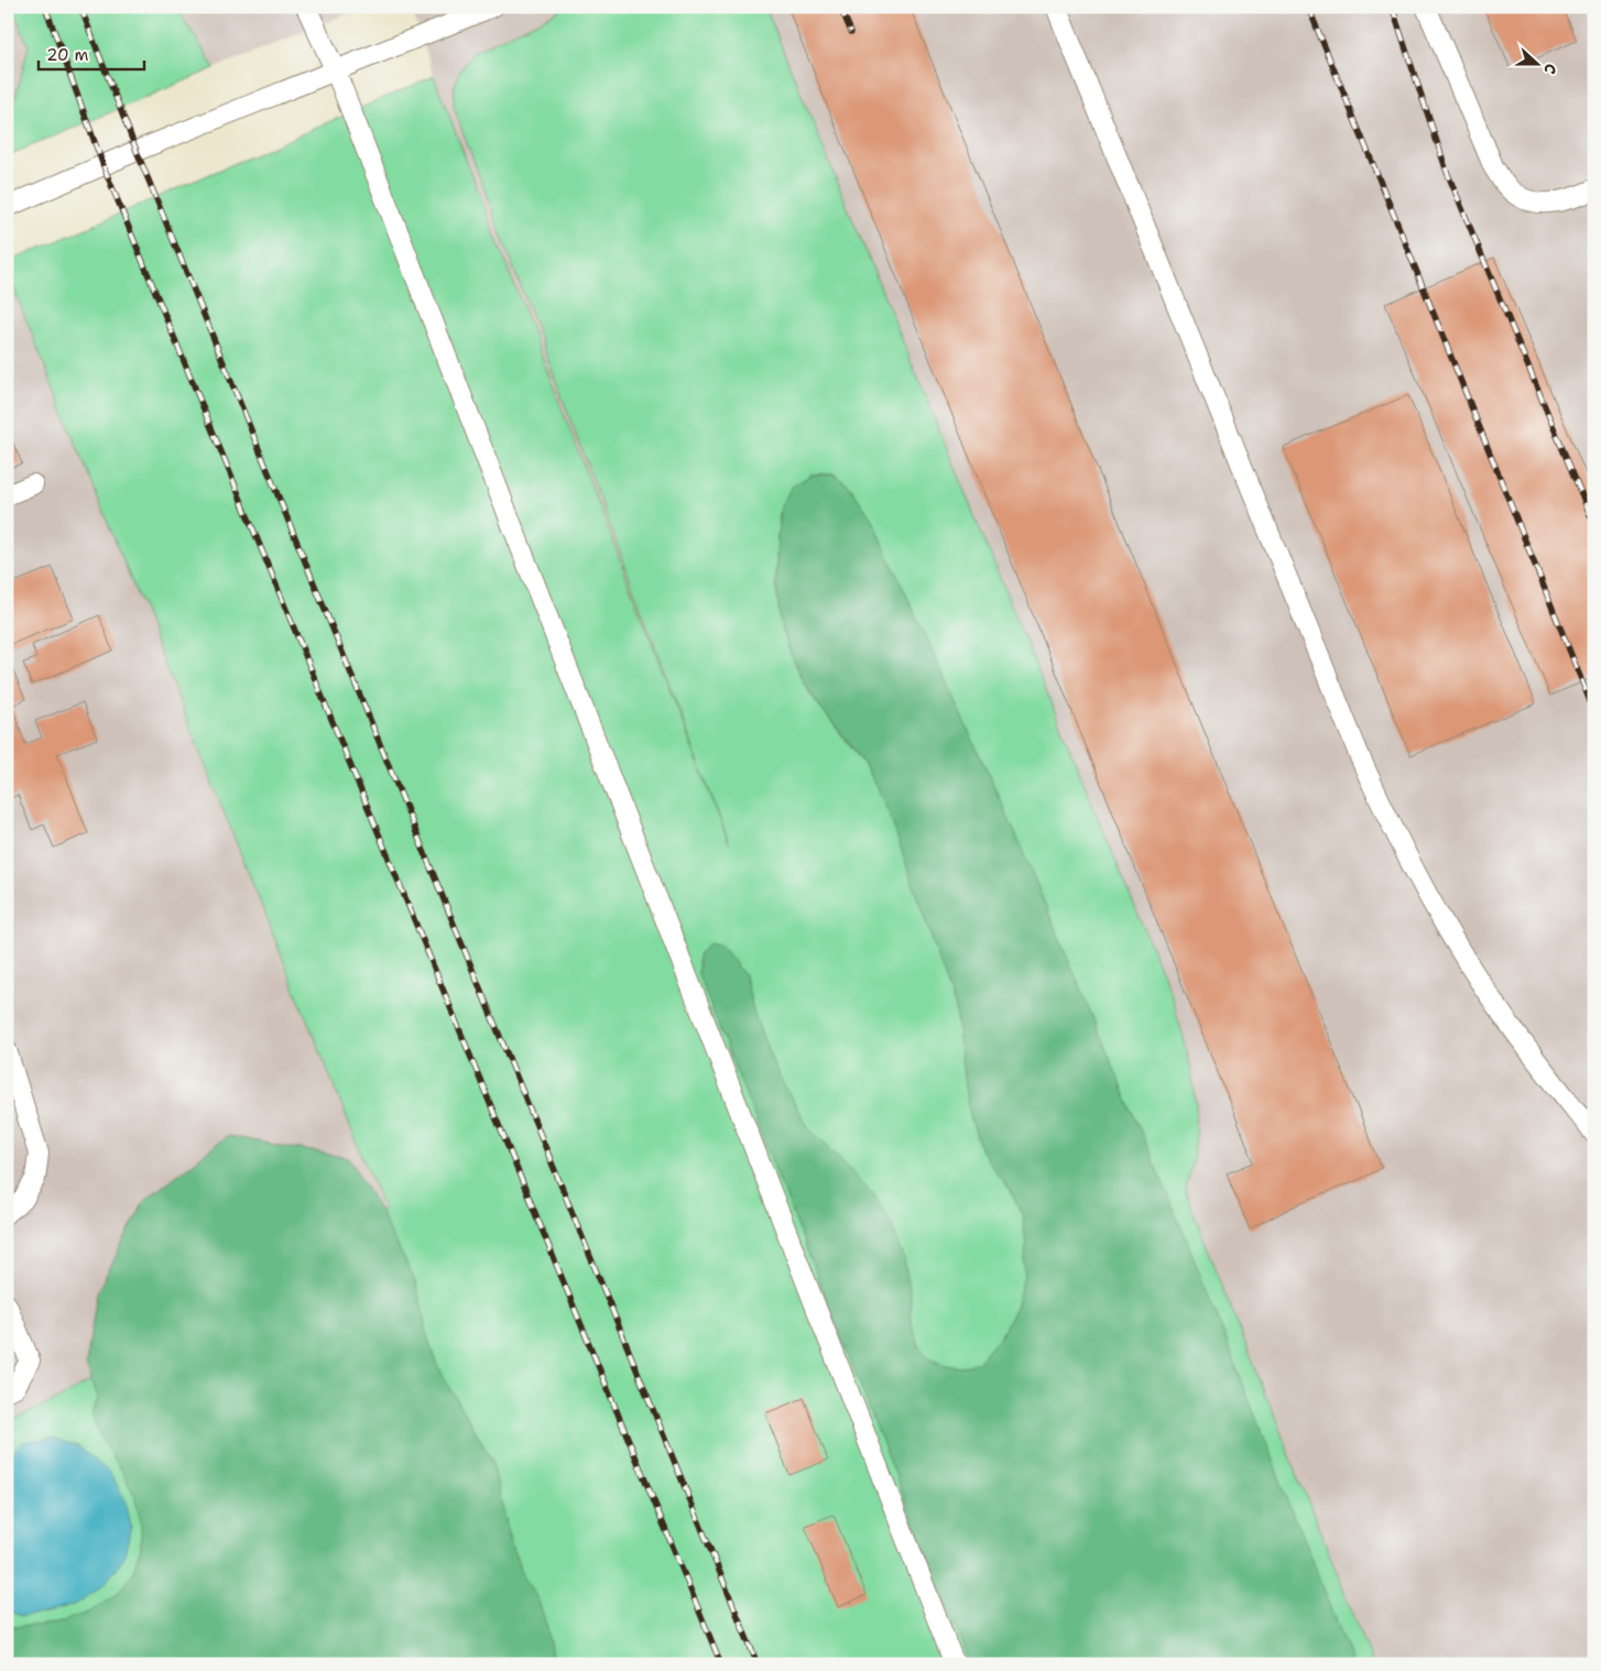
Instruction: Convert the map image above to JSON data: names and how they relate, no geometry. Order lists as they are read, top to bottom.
{
  "scale_bar": "20 m",
  "north": "right"
}
